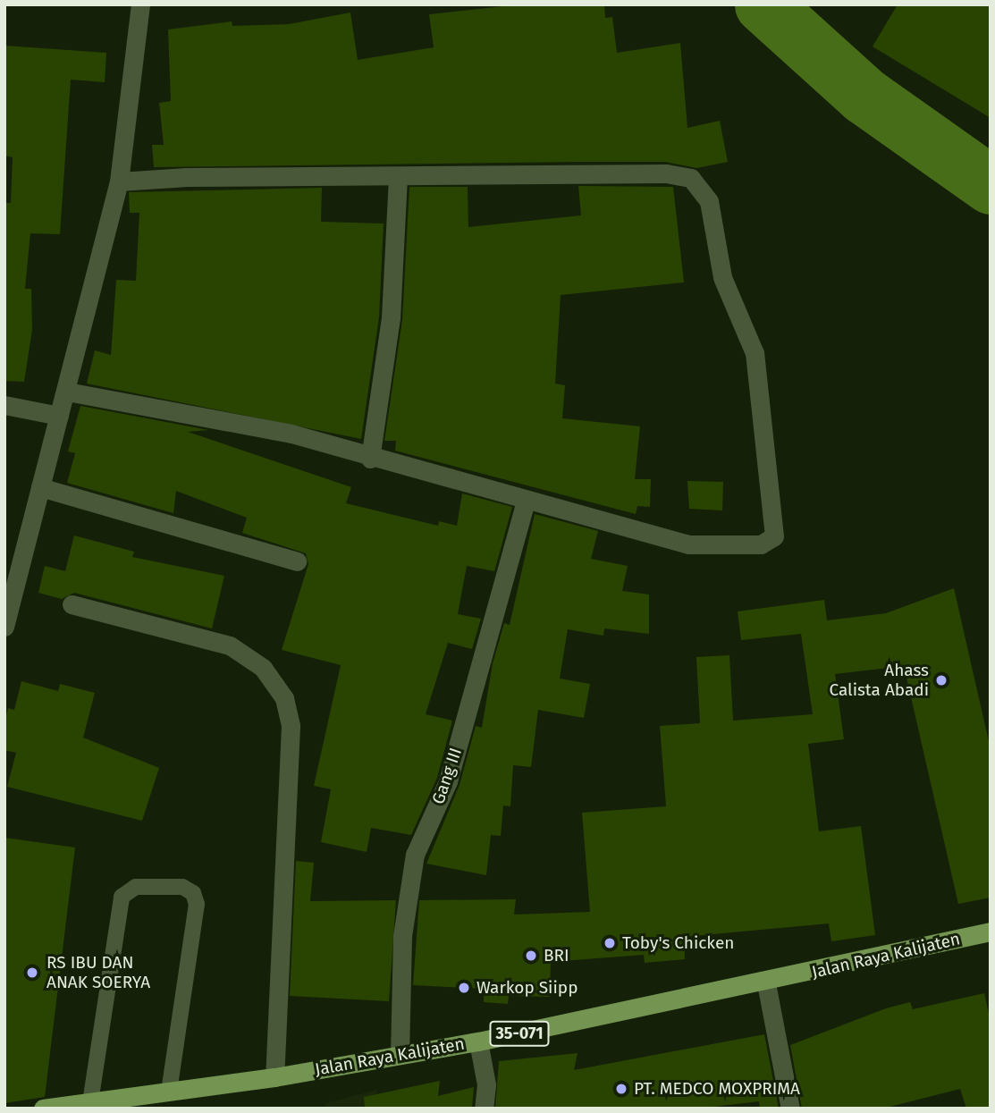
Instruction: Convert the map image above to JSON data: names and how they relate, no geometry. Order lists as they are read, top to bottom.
{
  "streets": {
    "main road": ["Jalan Raya Kalijaten", "35-071"],
    "street": ["Gang III"]
  },
  "crossings": [
    ["Gang III", "Jalan Raya Kalijaten"]
  ],
  "places": [
    "Ahass Calista Abadi",
    "Toby's Chicken",
    "BRI",
    "RS IBU DAN ANAK SOERYA",
    "Warkop Siipp",
    "PT. MEDCO MOXPRIMA"
  ]
}
